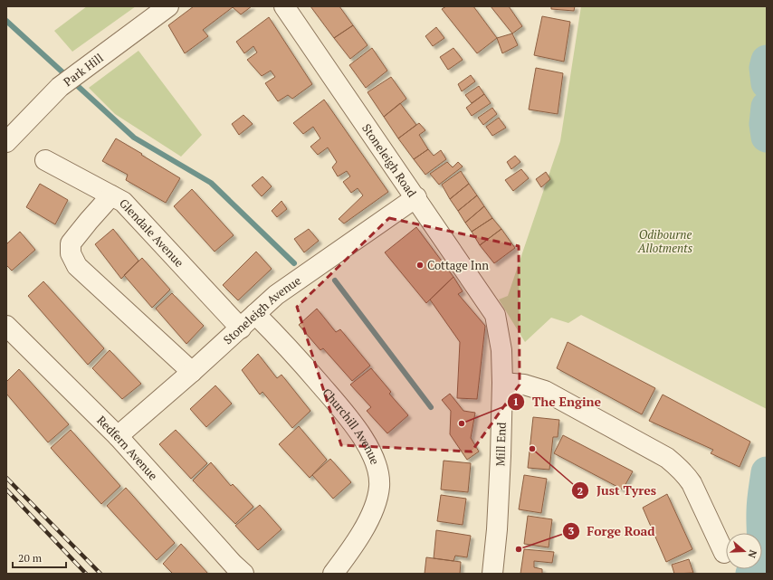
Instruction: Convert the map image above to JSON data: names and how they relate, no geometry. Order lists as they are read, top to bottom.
{
  "streets": {
    "street": [
      "Park Hill",
      "Stoneleigh Road",
      "Glendale Avenue",
      "Stoneleigh Avenue",
      "Churchill Avenue",
      "Mill End",
      "Redfern Avenue"
    ]
  },
  "crossings": [
    ["Stoneleigh Road", "Stoneleigh Avenue"],
    ["Stoneleigh Road", "Mill End"],
    ["Glendale Avenue", "Stoneleigh Avenue"],
    ["Stoneleigh Avenue", "Churchill Avenue"],
    ["Stoneleigh Avenue", "Redfern Avenue"]
  ],
  "parks": ["Odibourne Allotments"],
  "places": [
    "Cottage Inn",
    "The Engine",
    "Just Tyres",
    "Forge Road"
  ],
  "scale_bar": "20 m",
  "north": "right"
}
